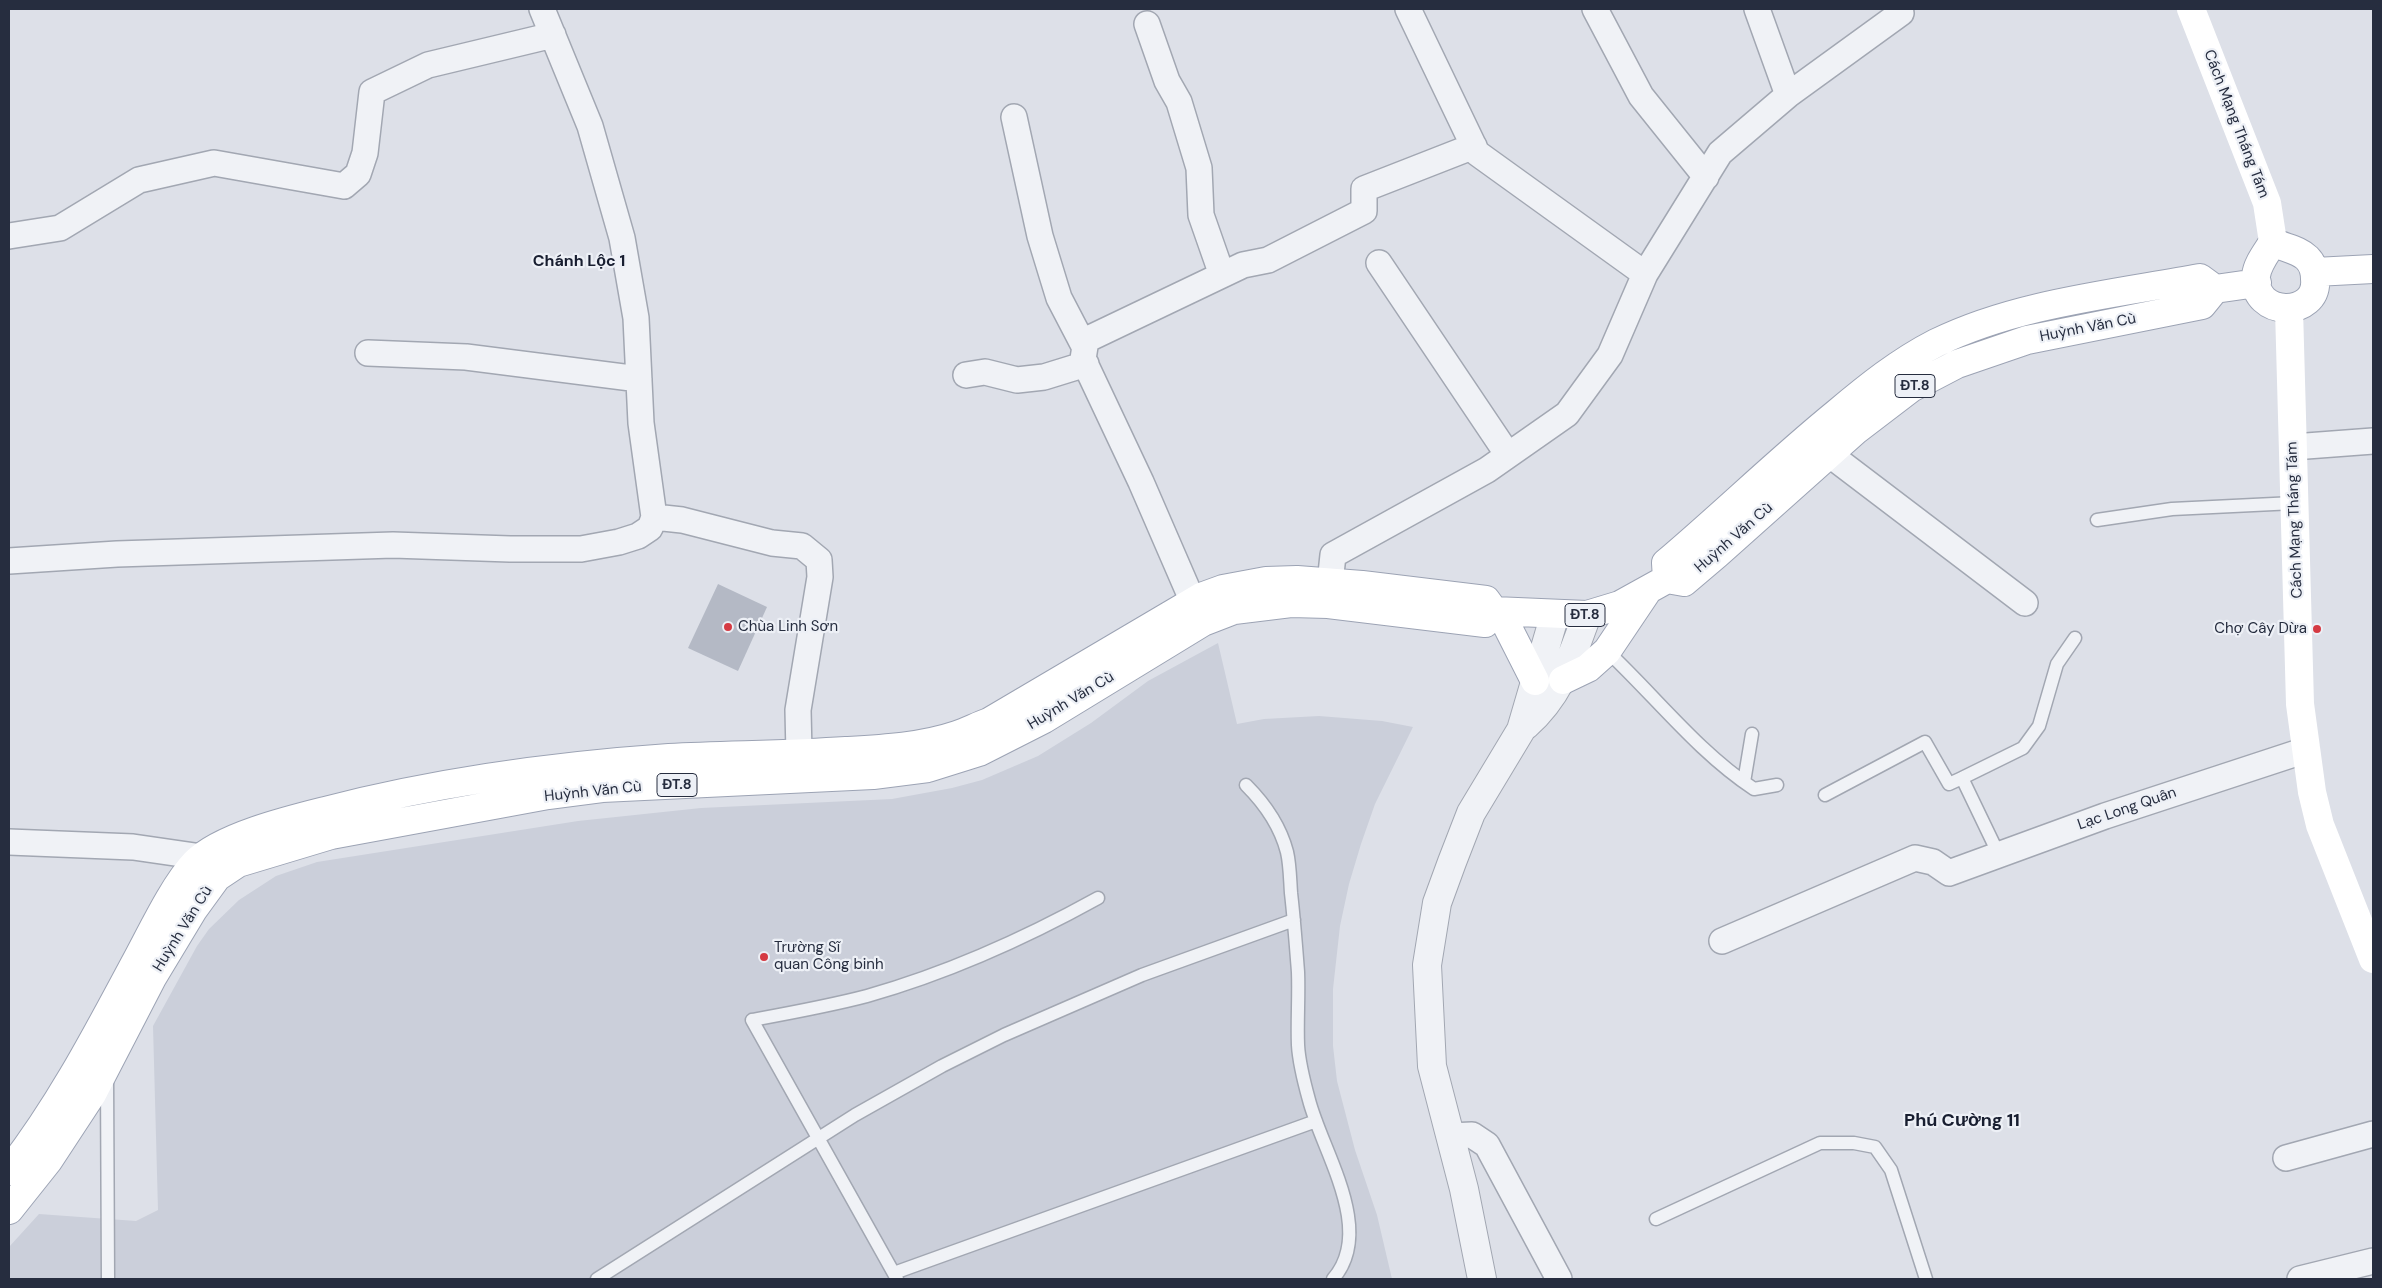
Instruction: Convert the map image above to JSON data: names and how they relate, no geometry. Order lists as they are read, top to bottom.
{
  "streets": {
    "main road": ["Cách Mạng Tháng Tám", "Huỳnh Văn Cù", "ĐT.8"],
    "street": ["Lạc Long Quân"]
  },
  "crossings": [
    ["Cách Mạng Tháng Tám", "Lạc Long Quân"]
  ],
  "districts": ["Chánh Lộc 1", "Phú Cường 11"],
  "places": ["Chùa Linh Sơn", "Chợ Cây Dừa", "Trường Sĩ quan Công binh"]
}
